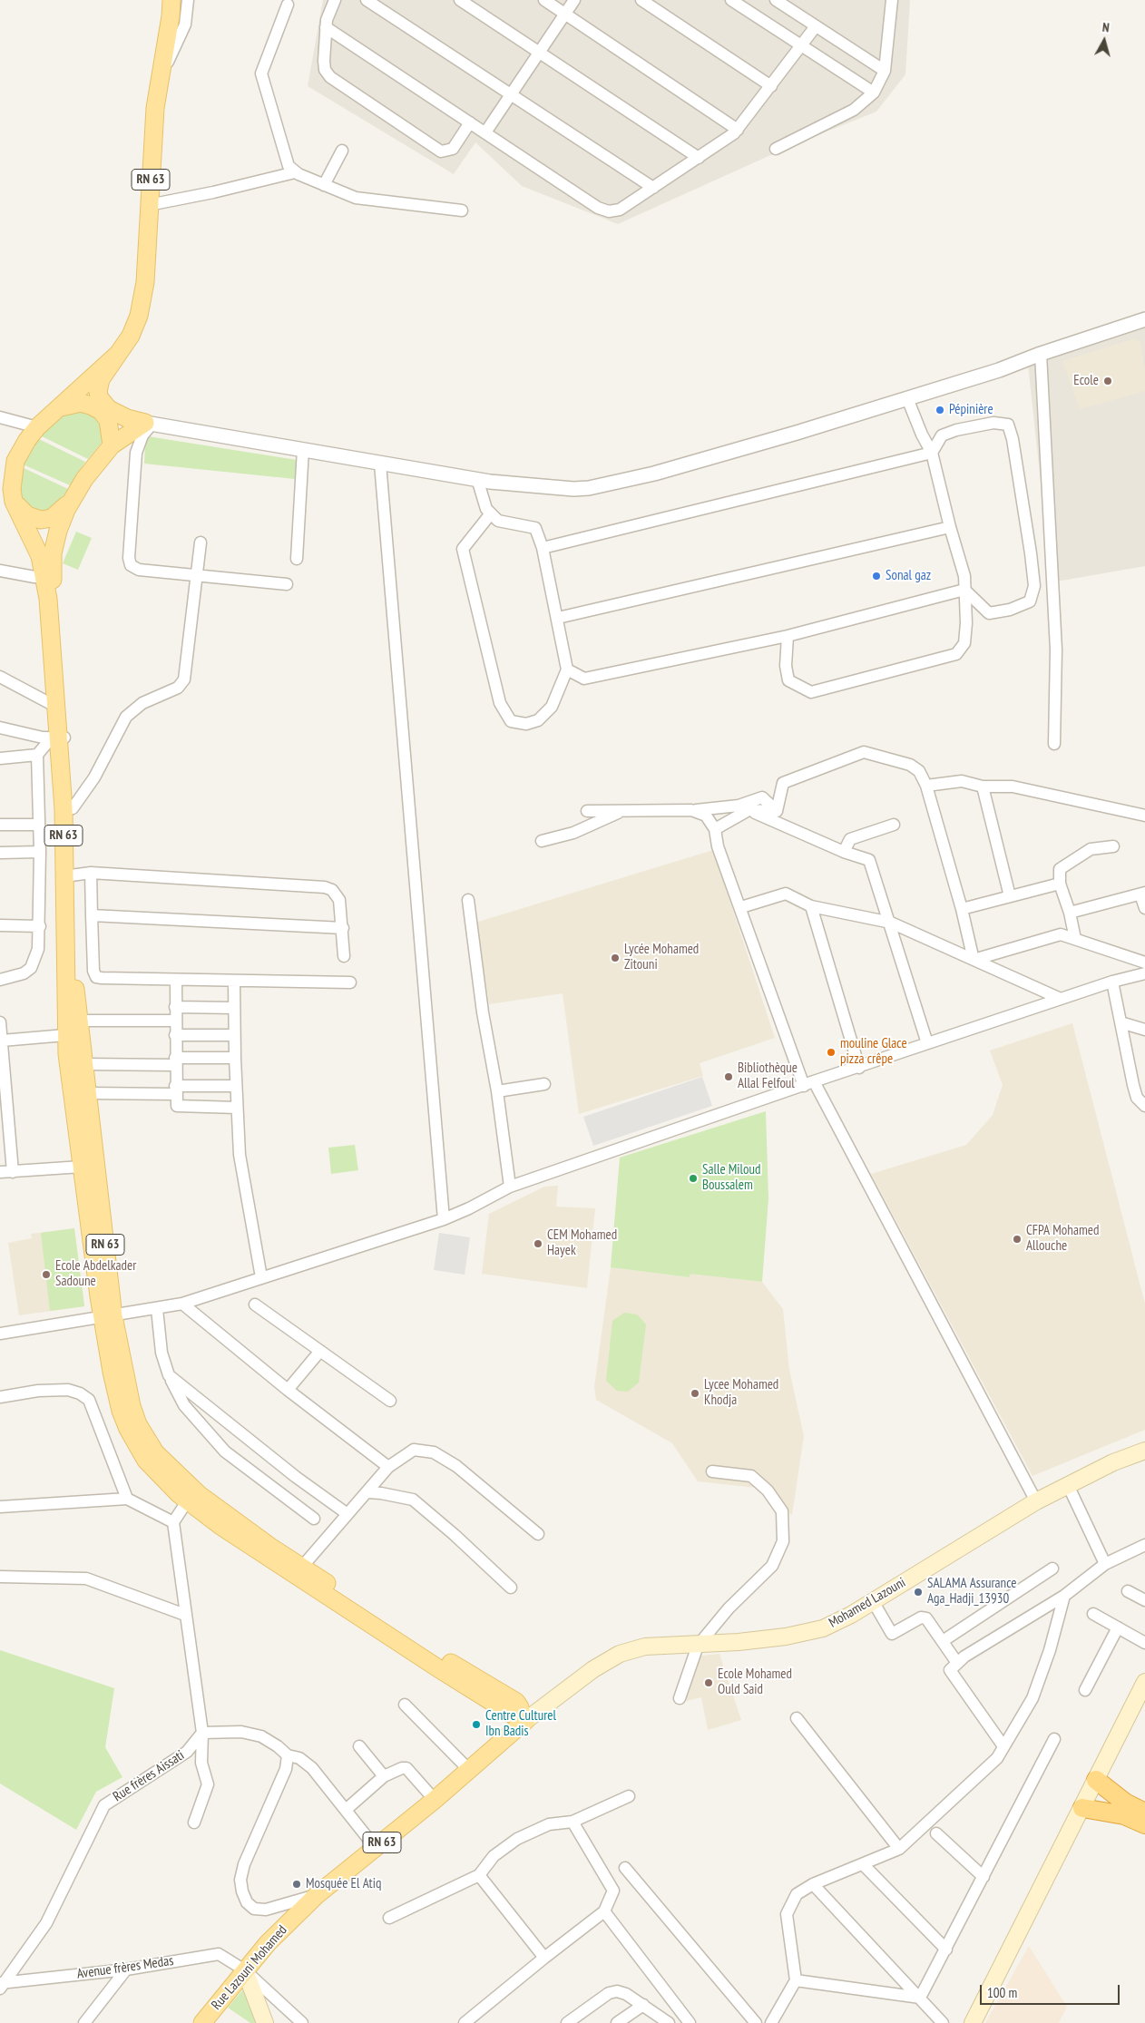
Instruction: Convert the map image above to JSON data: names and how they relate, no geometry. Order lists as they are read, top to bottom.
{
  "streets": {
    "main road": ["RN 63", "Mohamed Lazouni", "Rue Lazouni Mohamed"],
    "street": ["Rue frères Aissati", "Avenue frères Medas"]
  },
  "crossings": [
    ["Mohamed Lazouni", "Rue Lazouni Mohamed"],
    ["Rue frères Aissati", "Avenue frères Medas"],
    ["Avenue frères Medas", "Rue Lazouni Mohamed"]
  ],
  "places": [
    "Ecole",
    "Pépinière",
    "Sonal gaz",
    "Lycée Mohamed Zitouni",
    "mouline Glace pizza crêpe",
    "Bibliothèque Allal Felfoul",
    "Salle Miloud Boussalem",
    "CFPA Mohamed Allouche",
    "CEM Mohamed Hayek",
    "Ecole Abdelkader Sadoune",
    "Lycee Mohamed Khodja",
    "SALAMA Assurance Aga_Hadji_13930",
    "Ecole Mohamed Ould Said",
    "Centre Culturel Ibn Badis",
    "Mosquée El Atiq"
  ],
  "scale_bar": "100 m",
  "north": "top"
}
